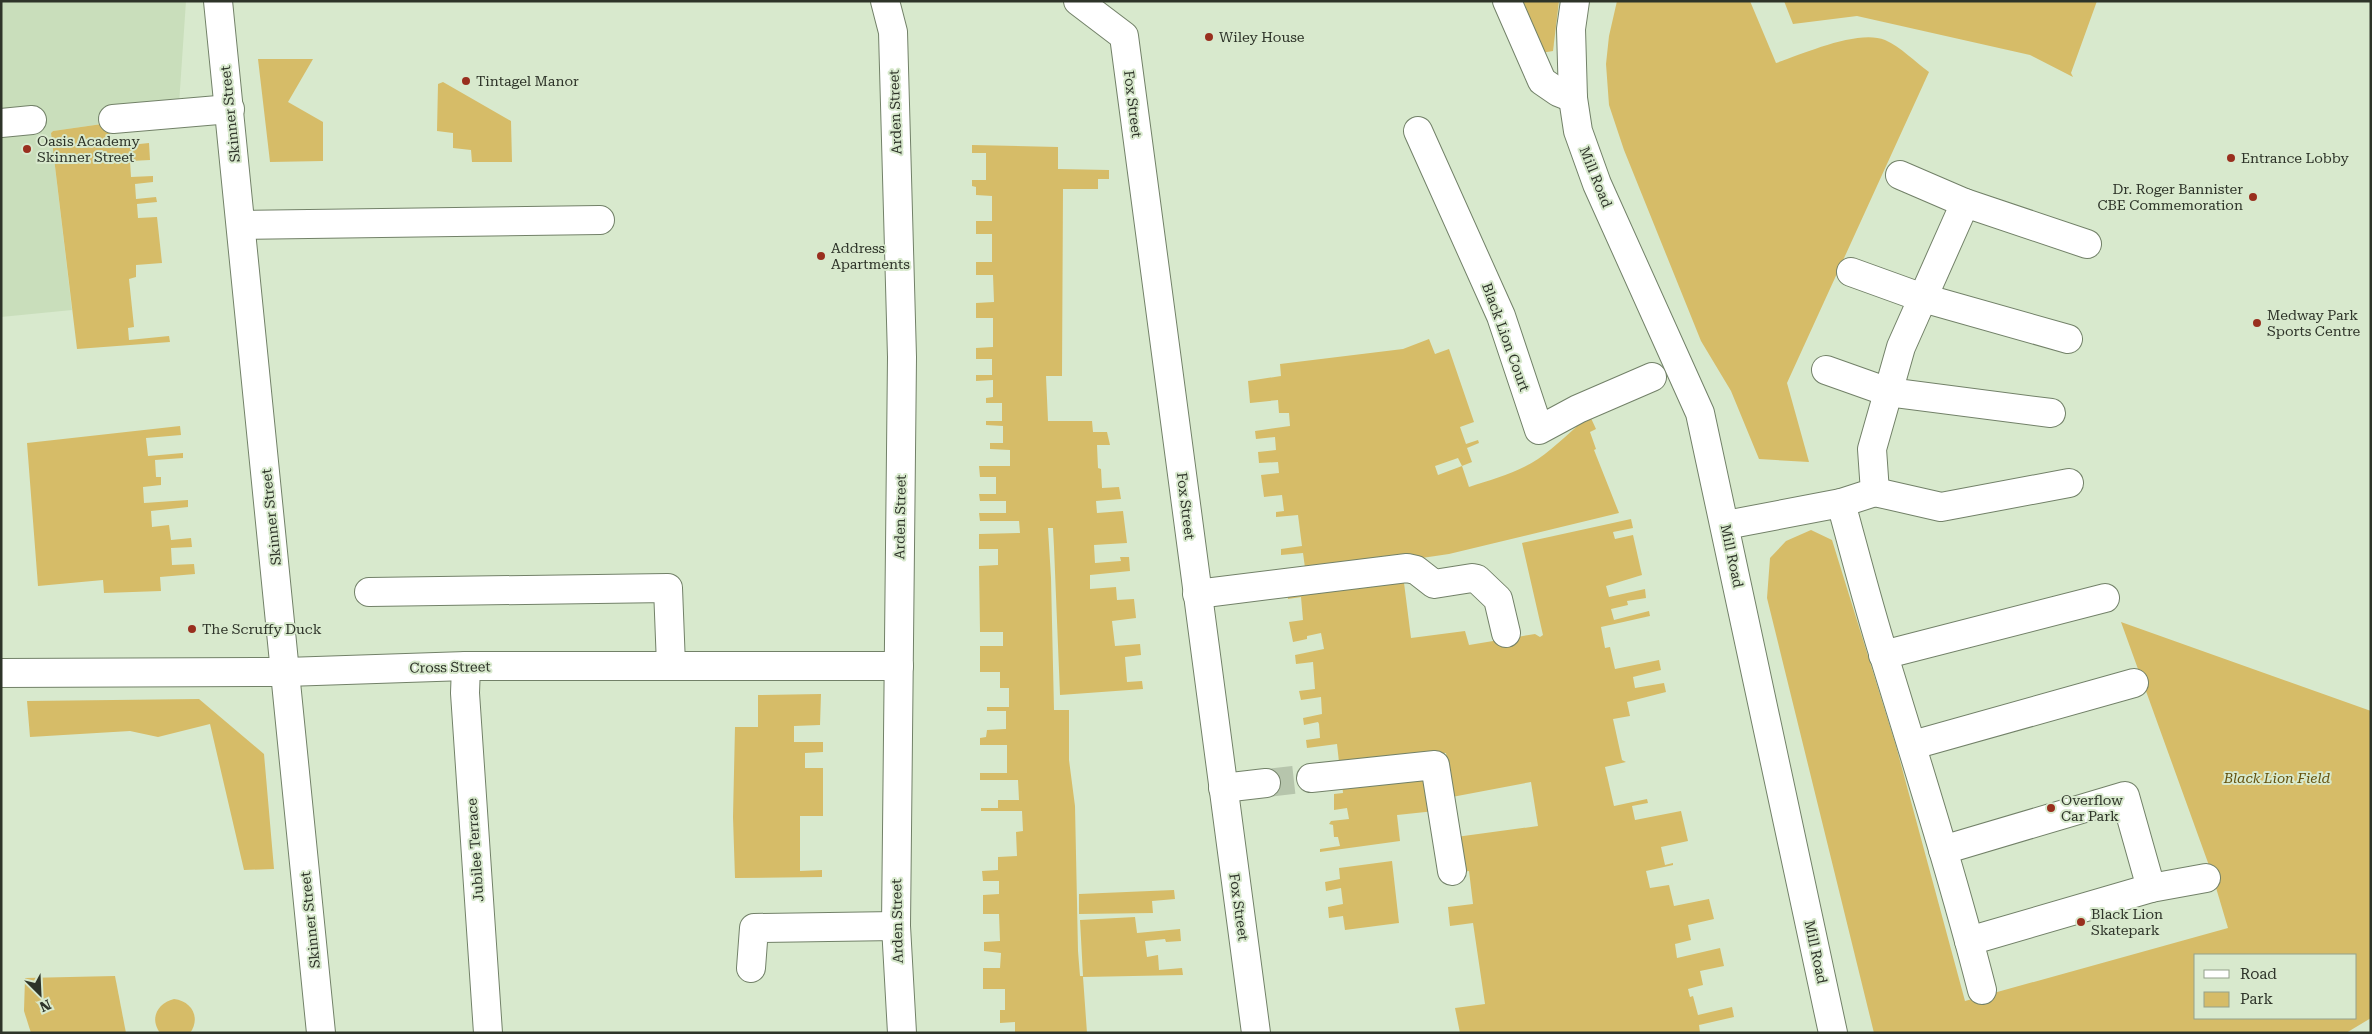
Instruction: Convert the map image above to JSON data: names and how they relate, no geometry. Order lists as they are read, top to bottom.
{
  "streets": {
    "street": [
      "Fox Street",
      "Arden Street",
      "Skinner Street",
      "Mill Road",
      "Black Lion Court",
      "Cross Street",
      "Jubilee Terrace"
    ]
  },
  "crossings": [
    ["Arden Street", "Cross Street"],
    ["Skinner Street", "Cross Street"],
    ["Cross Street", "Jubilee Terrace"]
  ],
  "parks": ["Black Lion Field"],
  "places": [
    "Wiley House",
    "Tintagel Manor",
    "Oasis Academy Skinner Street",
    "Entrance Lobby",
    "Dr. Roger Bannister CBE Commemoration",
    "Address Apartments",
    "Medway Park Sports Centre",
    "The Scruffy Duck",
    "Overflow Car Park",
    "Black Lion Skatepark"
  ],
  "legend": ["Road", "Park"],
  "north": "bottom right"
}
